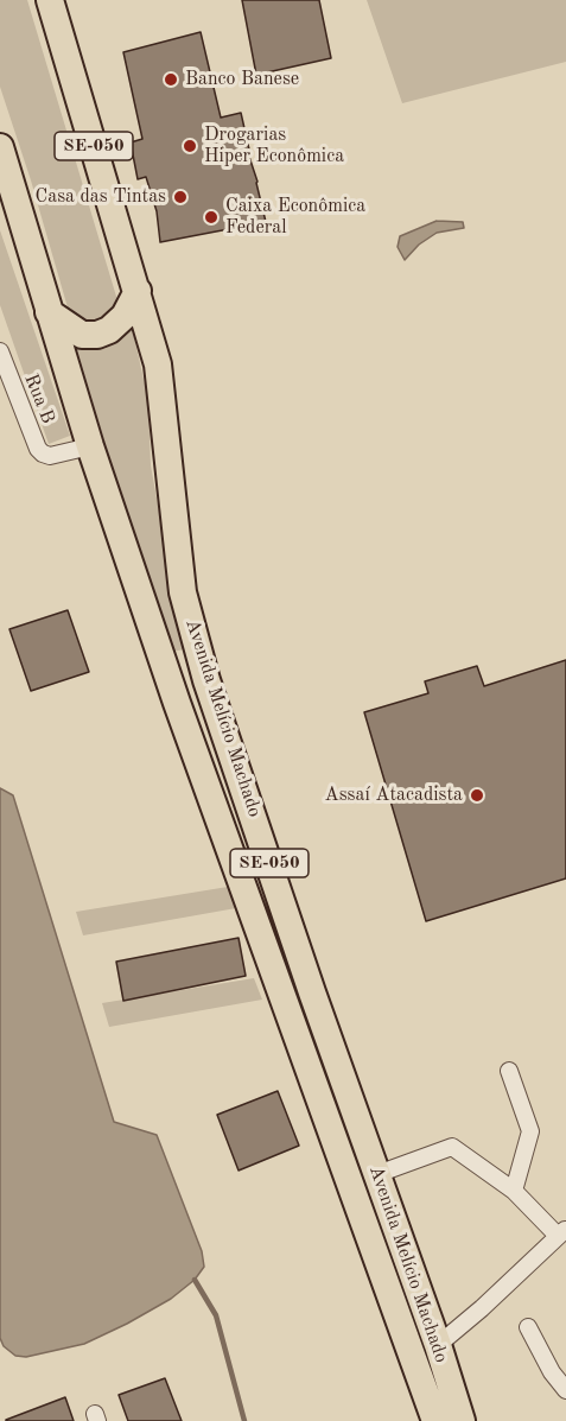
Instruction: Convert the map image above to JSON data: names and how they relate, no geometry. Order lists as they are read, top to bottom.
{
  "streets": {
    "main road": ["SE-050", "Avenida Melício Machado"],
    "street": ["Rua B"]
  },
  "crossings": [
    ["Rua B", "Avenida Melício Machado"]
  ],
  "places": [
    "Banco Banese",
    "Drogarias Hiper Econômica",
    "Casa das Tintas",
    "Caixa Econômica Federal",
    "Assaí Atacadista"
  ]
}
